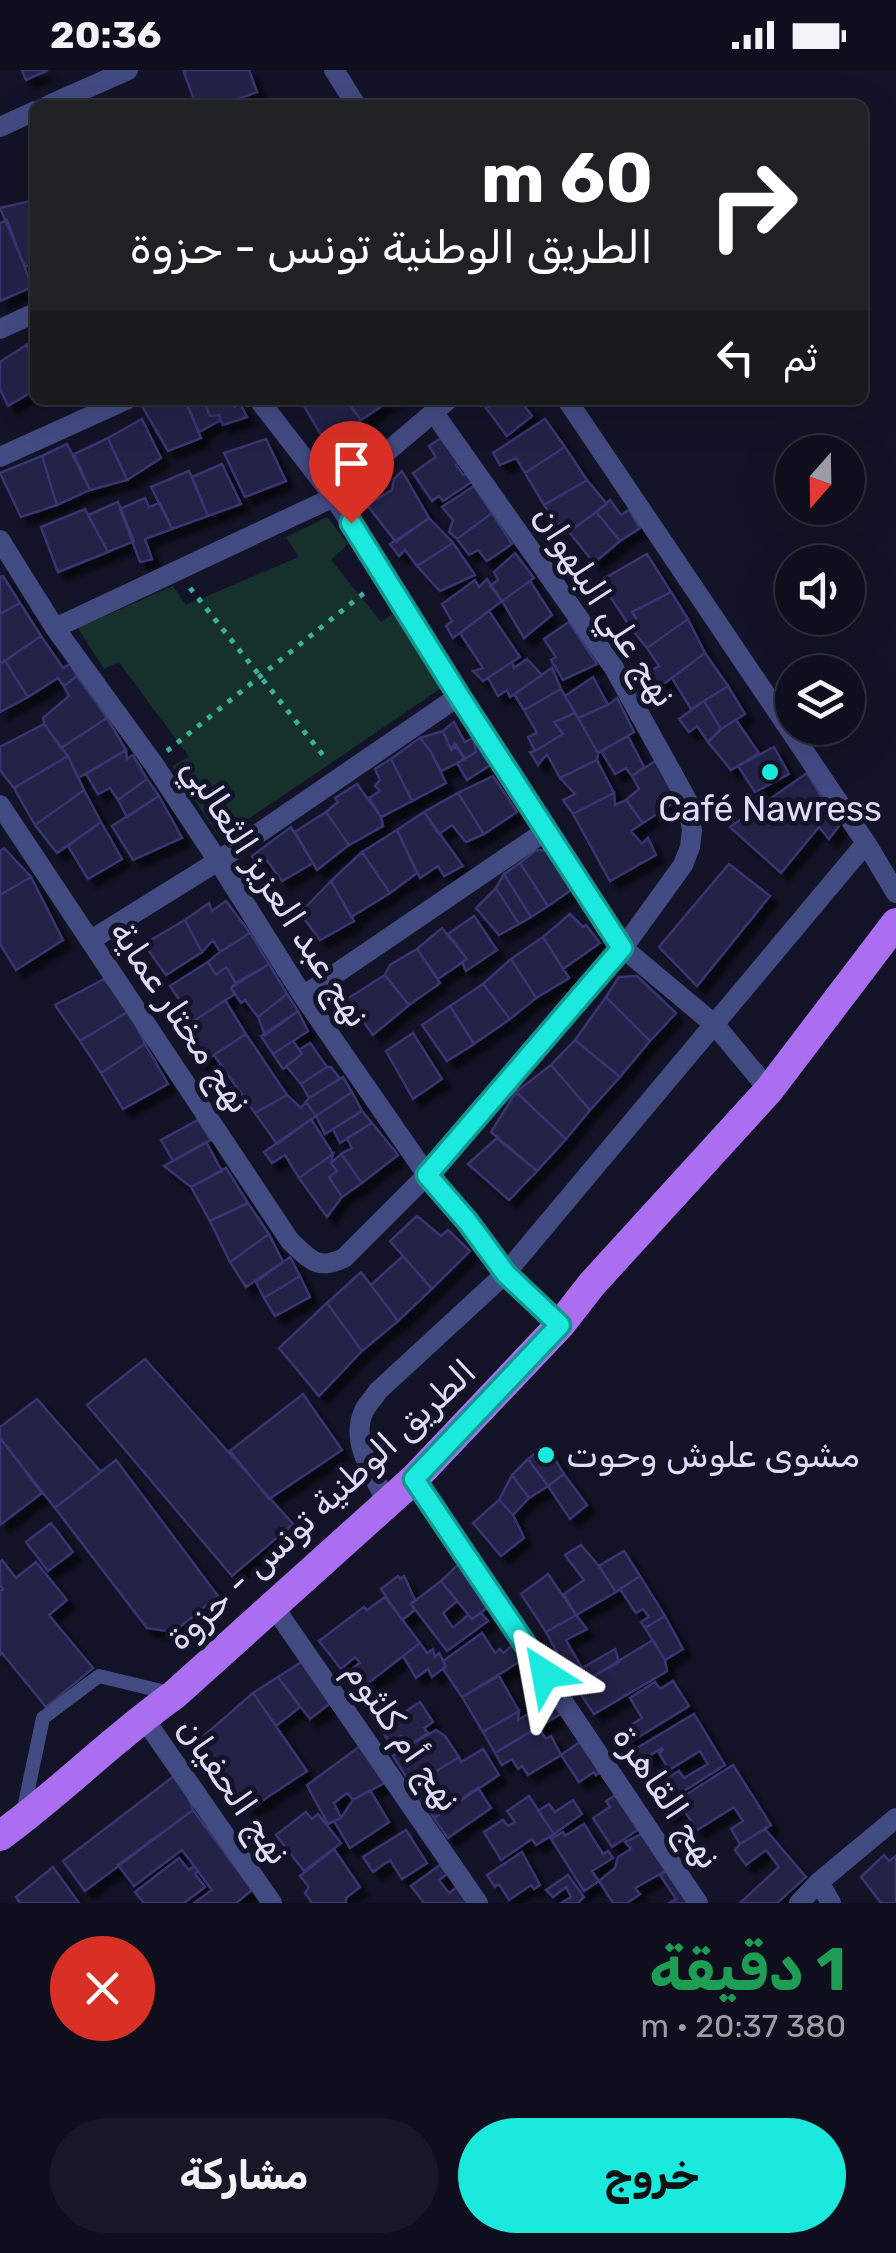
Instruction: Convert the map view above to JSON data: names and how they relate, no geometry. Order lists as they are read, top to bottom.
{
  "streets": {
    "main road": ["الطريق الوطنية تونس - حزوة"],
    "street": [
      "نهج علي البلهوان",
      "نهج عبد العزيز الثعالبي",
      "نهج مختار عماية",
      "نهج أم كلثوم",
      "نهج الحفيان",
      "نهج القاهرة"
    ]
  },
  "crossings": [
    ["نهج عبد العزيز الثعالبي", "نهج مختار عماية"],
    ["نهج عبد العزيز الثعالبي", "الطريق الوطنية تونس - حزوة"],
    ["الطريق الوطنية تونس - حزوة", "نهج أم كلثوم"],
    ["الطريق الوطنية تونس - حزوة", "نهج الحفيان"],
    ["الطريق الوطنية تونس - حزوة", "نهج القاهرة"]
  ],
  "places": ["Café Nawress", "مشوى علوش وحوت"],
  "north": "bottom",
  "page": {
    "status": "20:36",
    "turn": ["60 m", "الطريق الوطنية تونس - حزوة"],
    "then": "ثم",
    "heading": ["1 دقيقة", "380 m · 20:37"],
    "buttons": ["خروج", "مشاركة"]
  }
}
